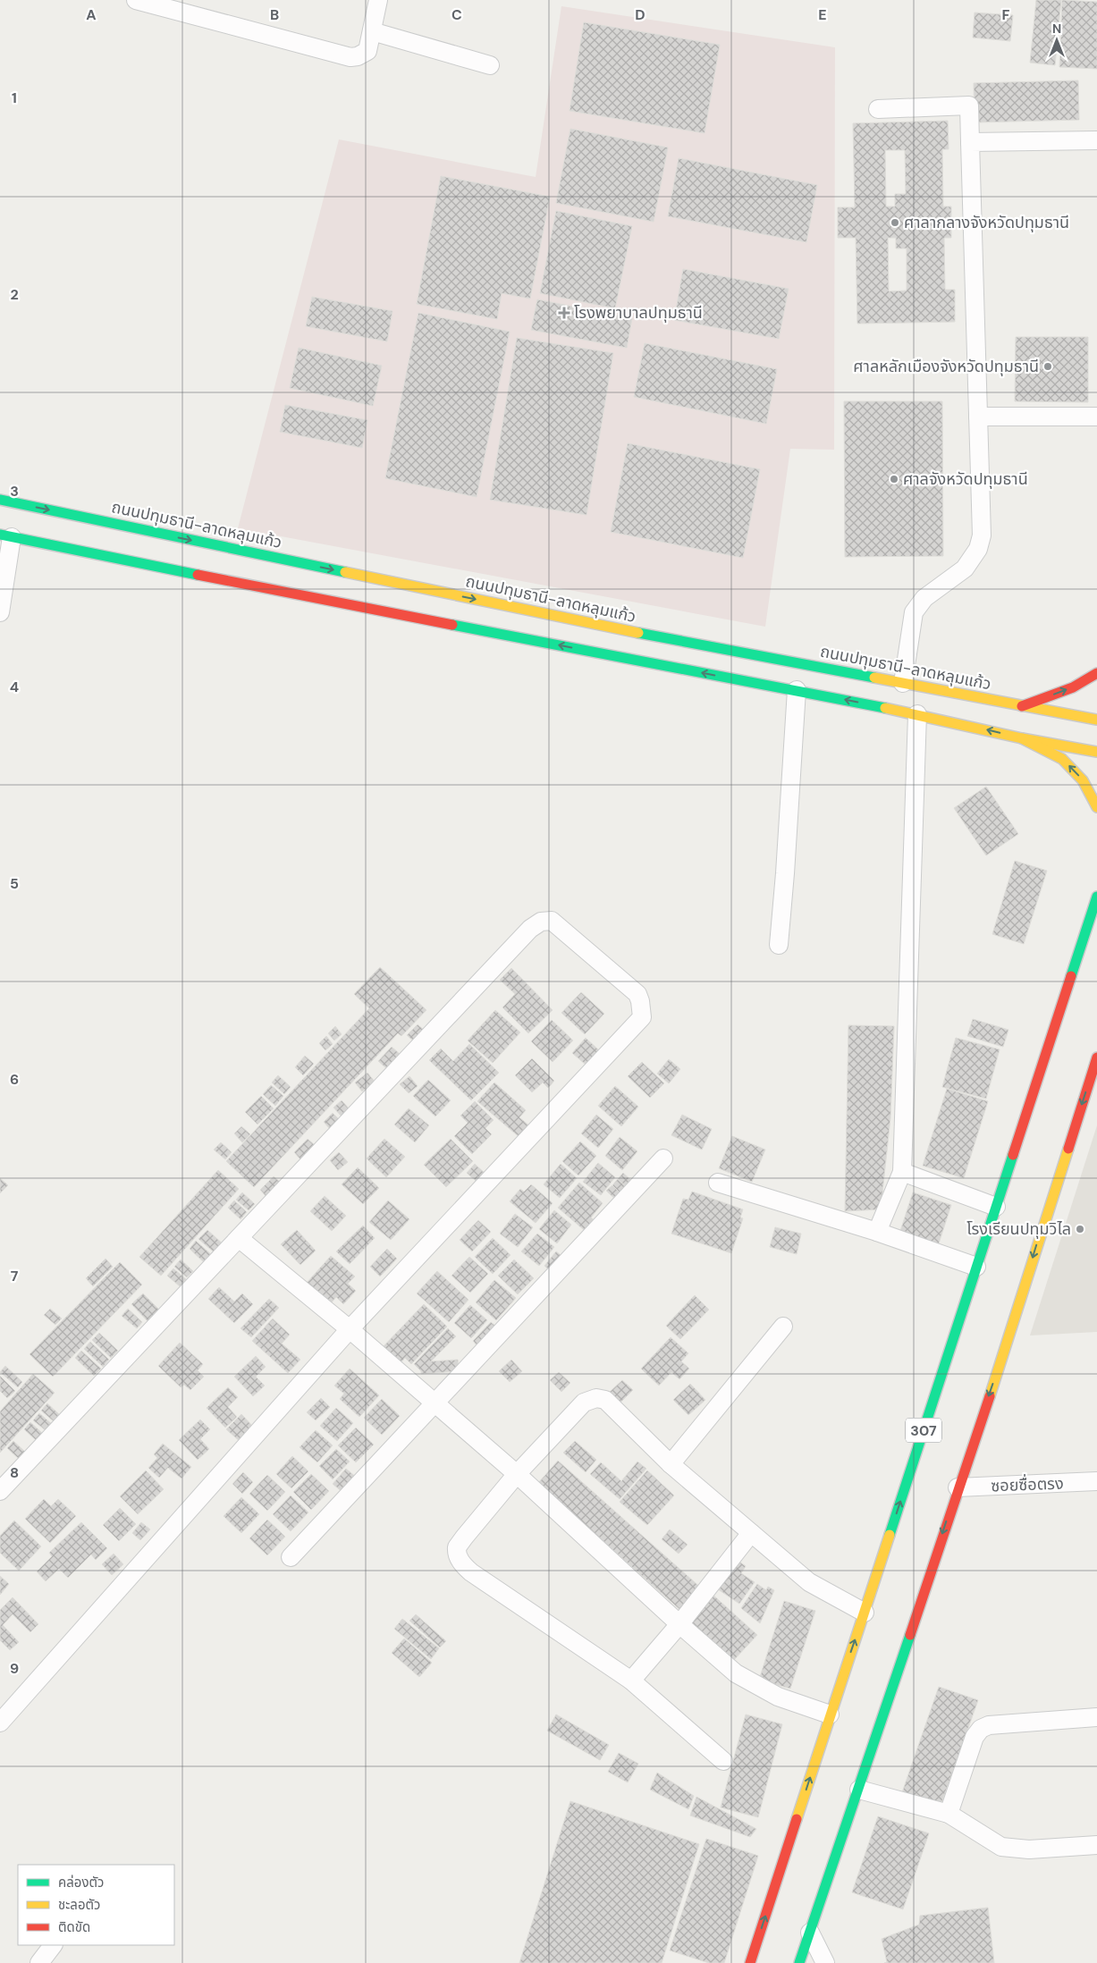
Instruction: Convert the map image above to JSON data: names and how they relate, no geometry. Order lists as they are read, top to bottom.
{
  "streets": {
    "main road": ["ถนนปทุมธานี-ลาดหลุมแก้ว", "307"],
    "street": ["ซอยซื่อตรง"]
  },
  "places": {
    "other": [
      "ศาลากลางจังหวัดปทุมธานี",
      "ศาลหลักเมืองจังหวัดปทุมธานี",
      "ศาลจังหวัดปทุมธานี",
      "โรงเรียนปทุมวิไล"
    ],
    "health": ["โรงพยาบาลปทุมธานี"]
  },
  "legend": ["คล่องตัว", "ชะลอตัว", "ติดขัด"],
  "north": "top",
  "grid": {
    "columns": [
      "A",
      "B",
      "C",
      "D",
      "E",
      "F"
    ],
    "rows": [
      "1",
      "2",
      "3",
      "4",
      "5",
      "6",
      "7",
      "8",
      "9"
    ]
  }
}
